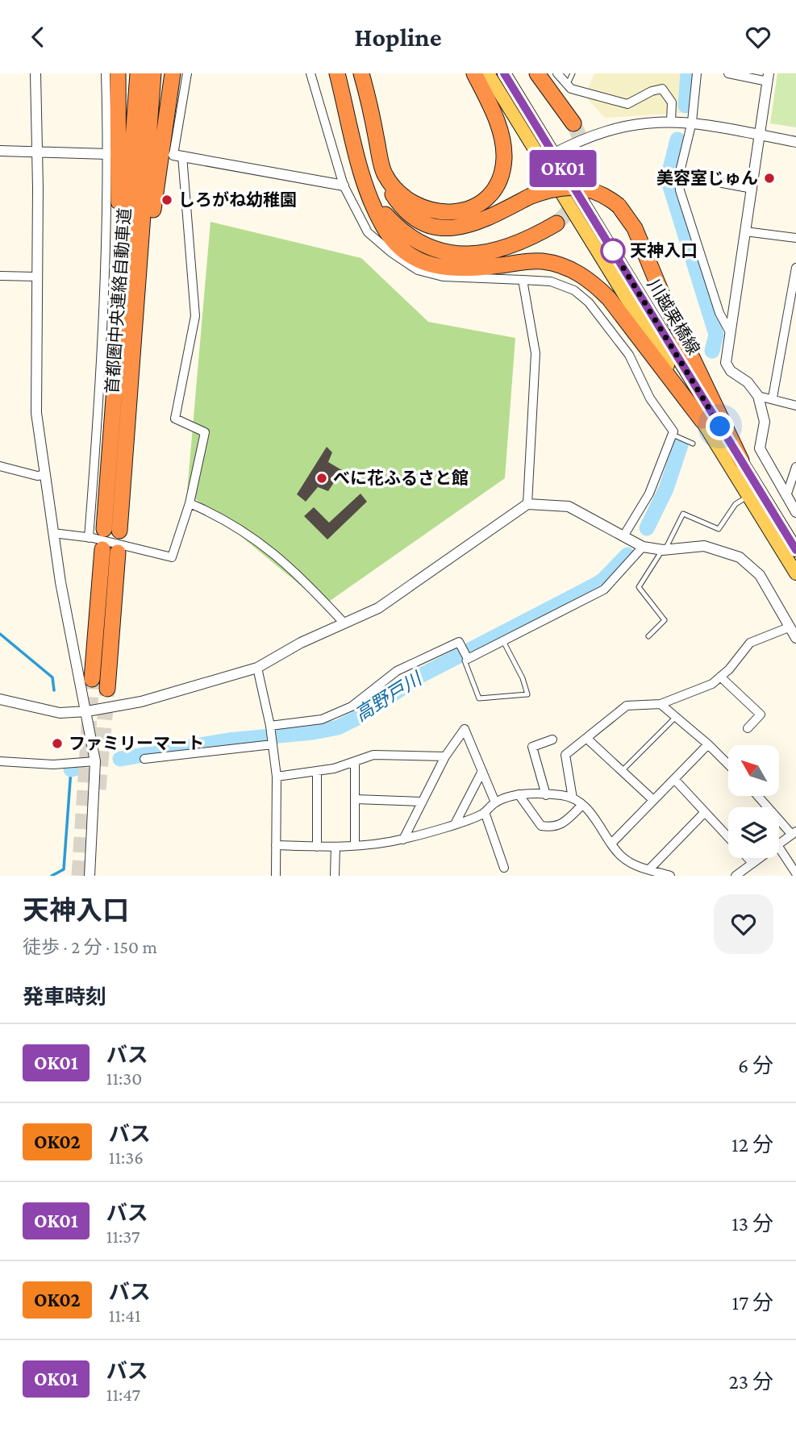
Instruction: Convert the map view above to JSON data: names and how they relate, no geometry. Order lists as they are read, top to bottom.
{
  "streets": {
    "highway": ["首都圏中央連絡自動車道"],
    "main road": ["川越栗橋線"]
  },
  "water": ["高野戸川"],
  "places": [
    "美容室じゅん",
    "しろがね幼稚園",
    "天神入口",
    "べに花ふるさと館",
    "ファミリーマート"
  ],
  "lines": ["bus line OK01"],
  "north": "top left",
  "page": {
    "header": "Hopline",
    "on_map": "OK01",
    "heading": [
      ["天神入口", "徒歩 · 2 分 · 150 m"],
      "発車時刻"
    ],
    "list": [
      {
        "mark": "OK01",
        "name": "バス",
        "note": "11:30",
        "value": "6 分"
      },
      {
        "mark": "OK02",
        "name": "バス",
        "note": "11:36",
        "value": "12 分"
      },
      {
        "mark": "OK01",
        "name": "バス",
        "note": "11:37",
        "value": "13 分"
      },
      {
        "mark": "OK02",
        "name": "バス",
        "note": "11:41",
        "value": "17 分"
      },
      {
        "mark": "OK01",
        "name": "バス",
        "note": "11:47",
        "value": "23 分"
      }
    ]
  }
}
